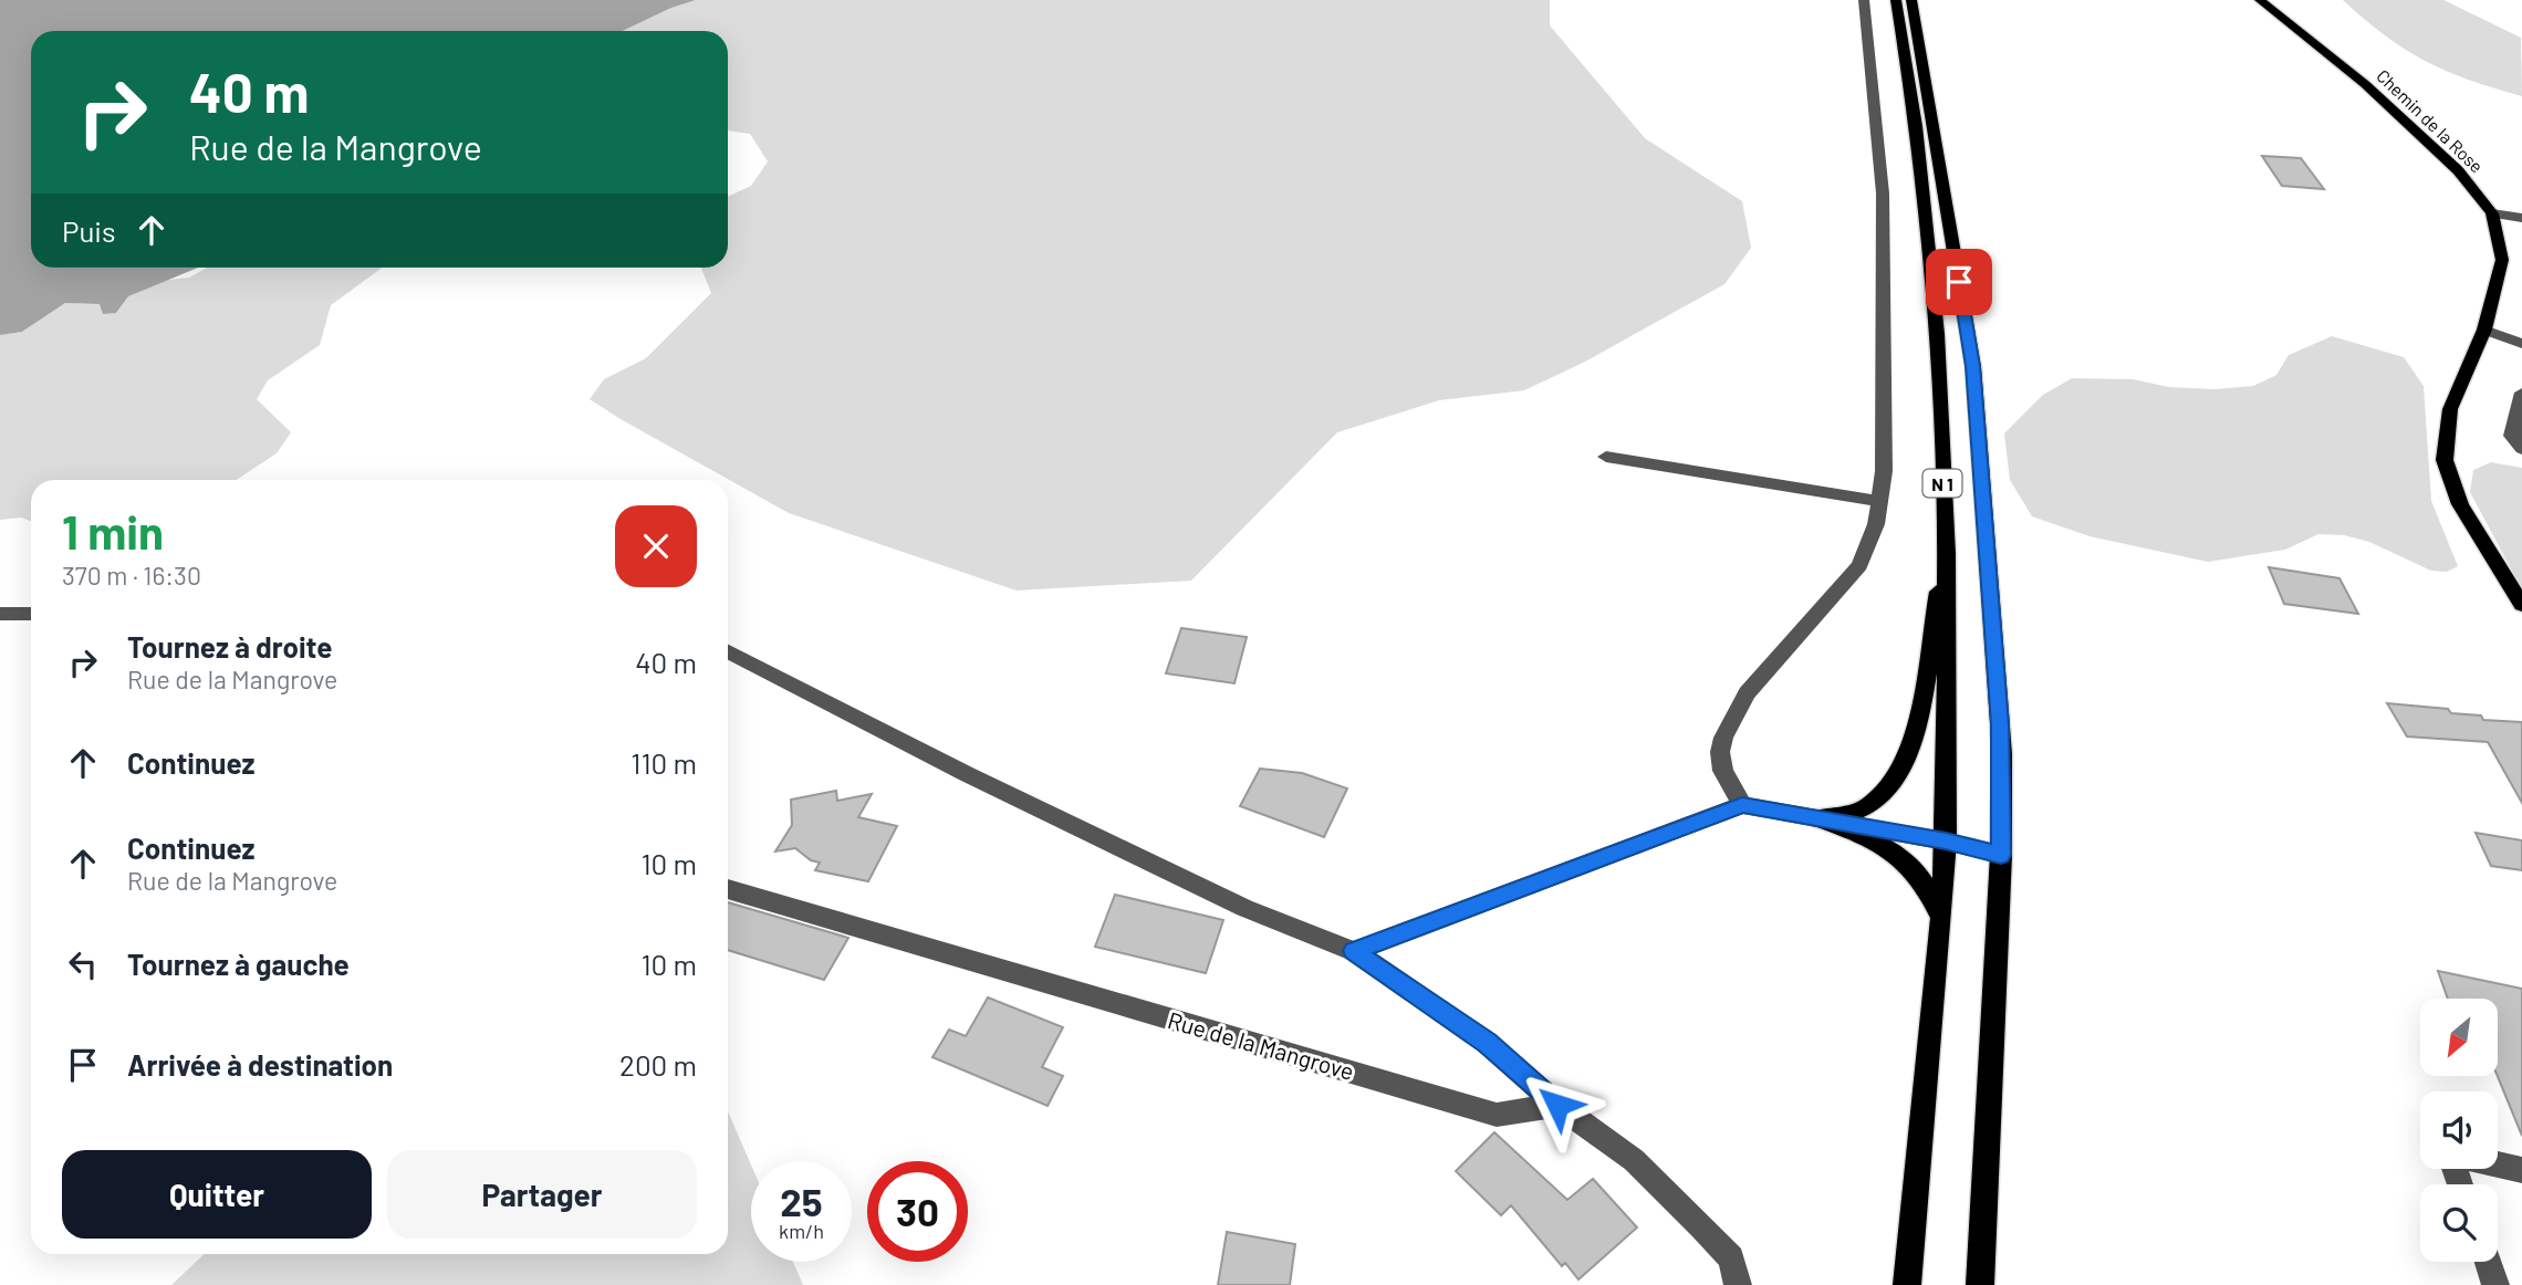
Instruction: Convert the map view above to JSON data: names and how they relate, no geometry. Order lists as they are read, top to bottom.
{
  "streets": {
    "main road": ["Chemin de la Rose", "N 1"],
    "street": ["Rue de la Mangrove"]
  },
  "north": "bottom left",
  "page": {
    "turn": ["40 m", "Rue de la Mangrove"],
    "then": "Puis",
    "heading": ["1 min", "370 m · 16:30"],
    "list": [
      {
        "name": "Tournez à droite",
        "note": "Rue de la Mangrove",
        "value": "40 m"
      },
      {
        "name": "Continuez",
        "value": "110 m"
      },
      {
        "name": "Continuez",
        "note": "Rue de la Mangrove",
        "value": "10 m"
      },
      {
        "name": "Tournez à gauche",
        "value": "10 m"
      },
      {
        "name": "Arrivée à destination",
        "value": "200 m"
      }
    ],
    "buttons": ["Quitter", "Partager"],
    "speed": "25 km/h",
    "limit": "30"
  }
}
